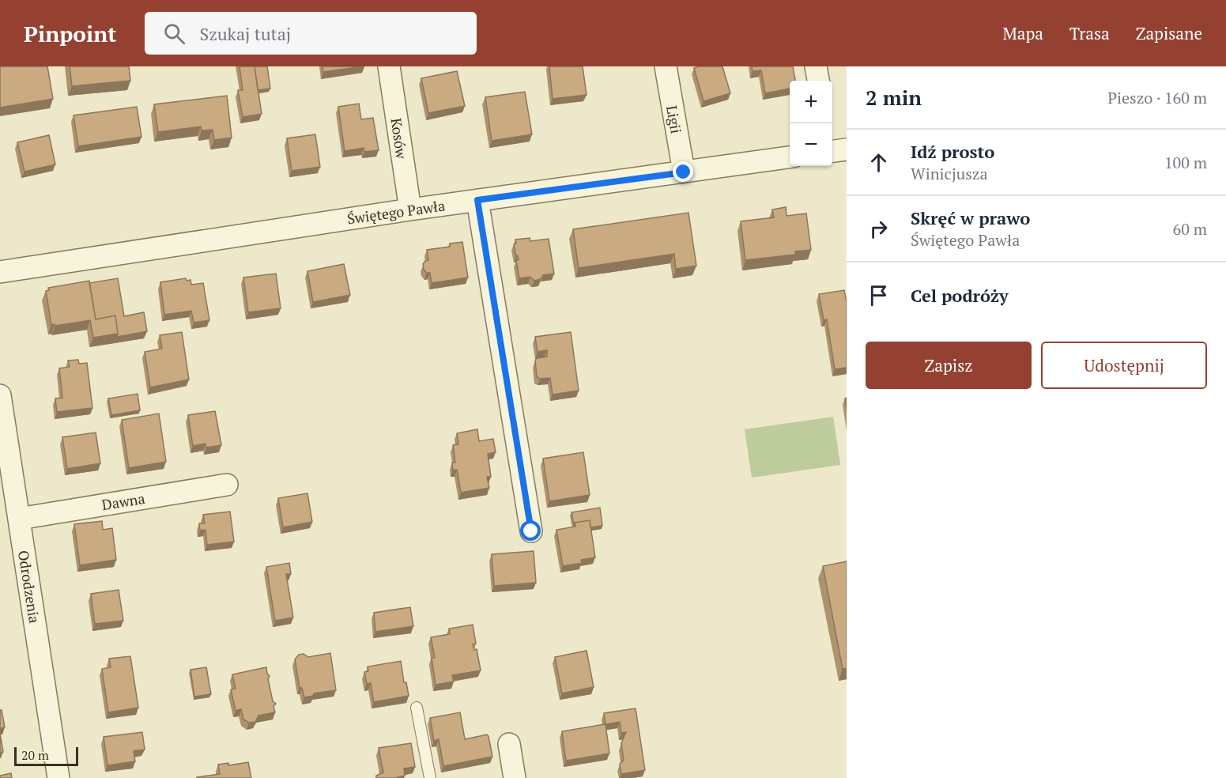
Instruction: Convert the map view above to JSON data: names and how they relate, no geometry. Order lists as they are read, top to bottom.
{
  "streets": {
    "street": [
      "Ligii",
      "Kosów",
      "Świętego Pawła",
      "Dawna",
      "Odrodzenia"
    ]
  },
  "crossings": [
    ["Ligii", "Świętego Pawła"],
    ["Kosów", "Świętego Pawła"],
    ["Dawna", "Odrodzenia"]
  ],
  "scale_bar": "20 m",
  "page": {
    "header": "Pinpoint",
    "search": "Szukaj tutaj",
    "nav": ["Mapa", "Trasa", "Zapisane"],
    "heading": ["2 min", "Pieszo · 160 m"],
    "map_buttons": ["+", "−"],
    "list": [
      ["Idź prosto", "Winicjusza", "100 m"],
      ["Skręć w prawo", "Świętego Pawła", "60 m"],
      "Cel podróży"
    ],
    "buttons": ["Zapisz", "Udostępnij"],
    "scale": "20 m"
  }
}
